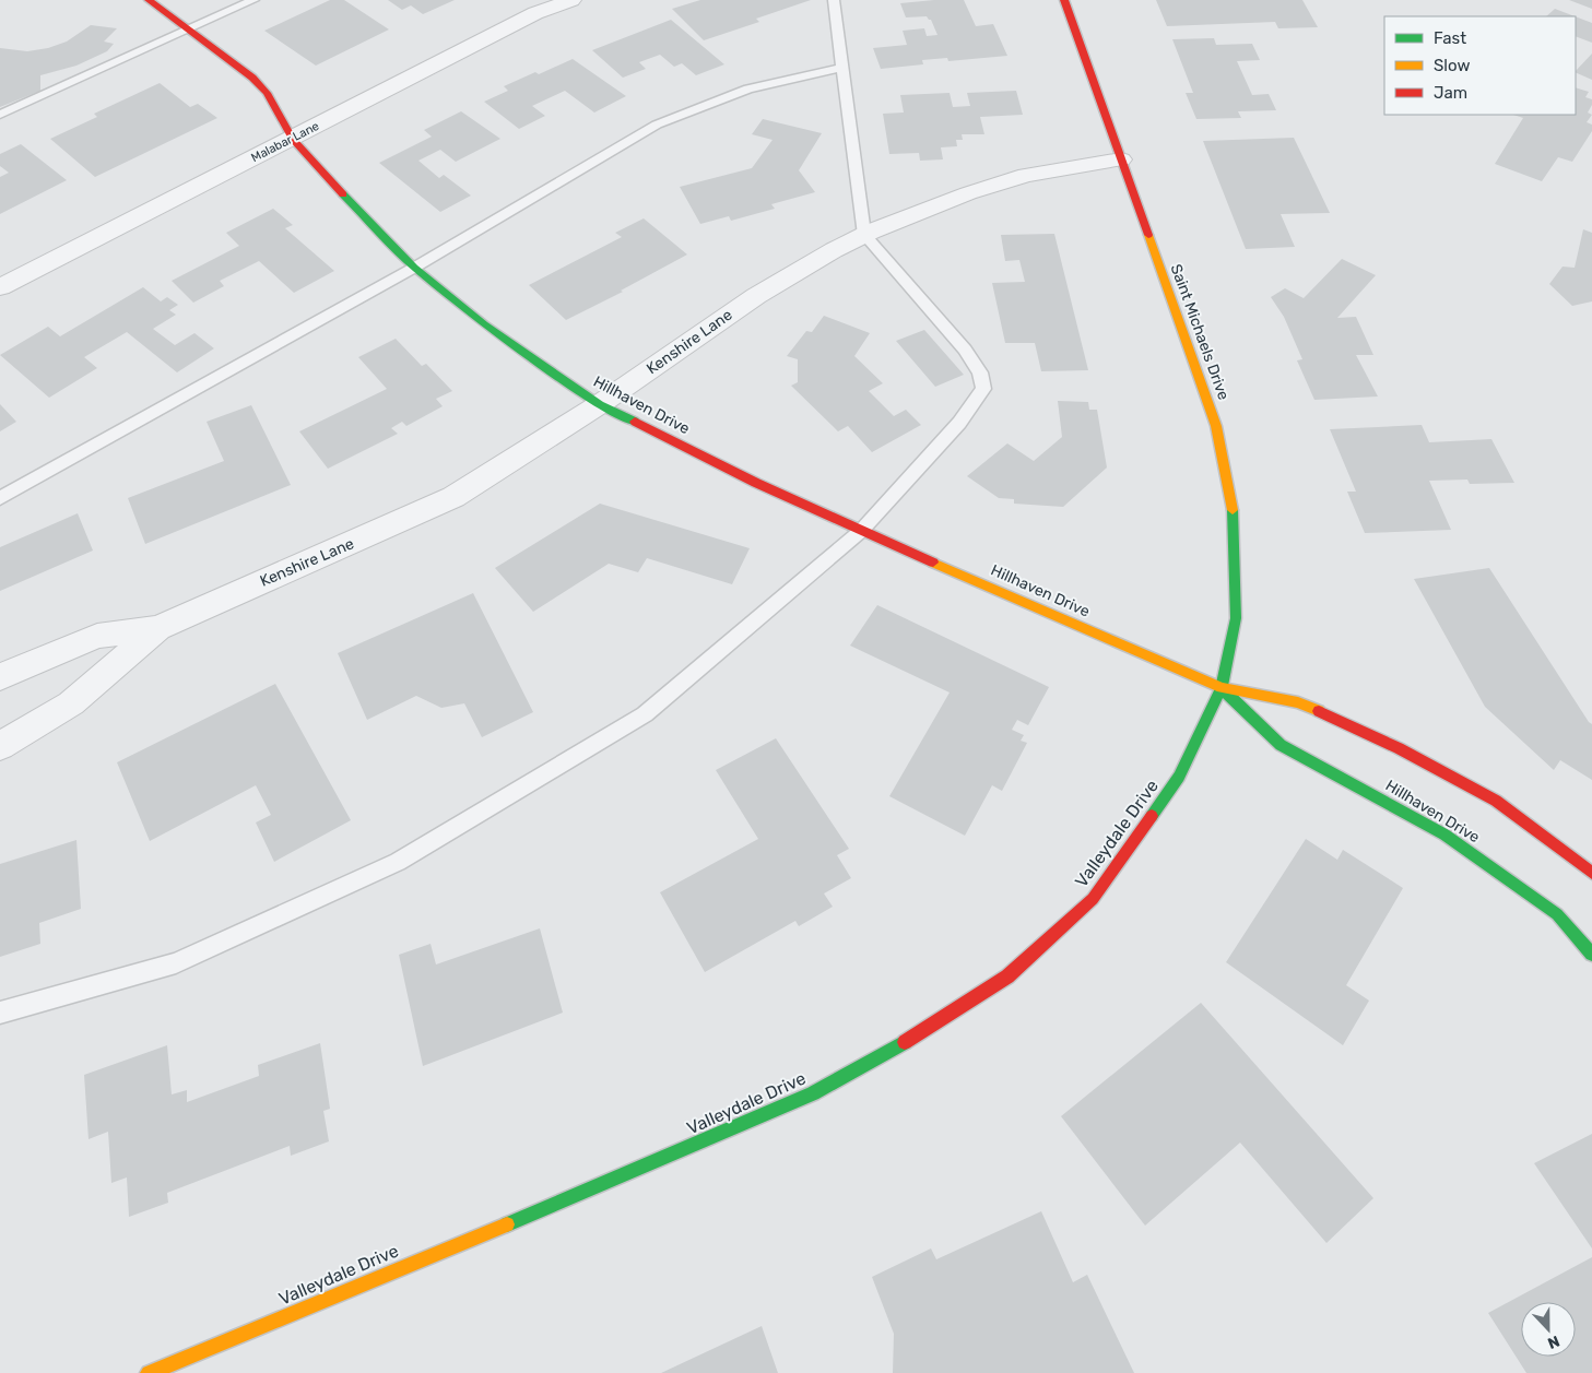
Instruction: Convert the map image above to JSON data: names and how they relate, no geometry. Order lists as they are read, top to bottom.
{
  "streets": {
    "street": [
      "Malabar Lane",
      "Saint Michaels Drive",
      "Kenshire Lane",
      "Hillhaven Drive",
      "Valleydale Drive"
    ]
  },
  "crossings": [
    ["Malabar Lane", "Hillhaven Drive"],
    ["Saint Michaels Drive", "Kenshire Lane"],
    ["Saint Michaels Drive", "Hillhaven Drive"],
    ["Saint Michaels Drive", "Valleydale Drive"],
    ["Kenshire Lane", "Hillhaven Drive"],
    ["Hillhaven Drive", "Valleydale Drive"]
  ],
  "legend": ["Fast", "Slow", "Jam"],
  "north": "bottom"
}
